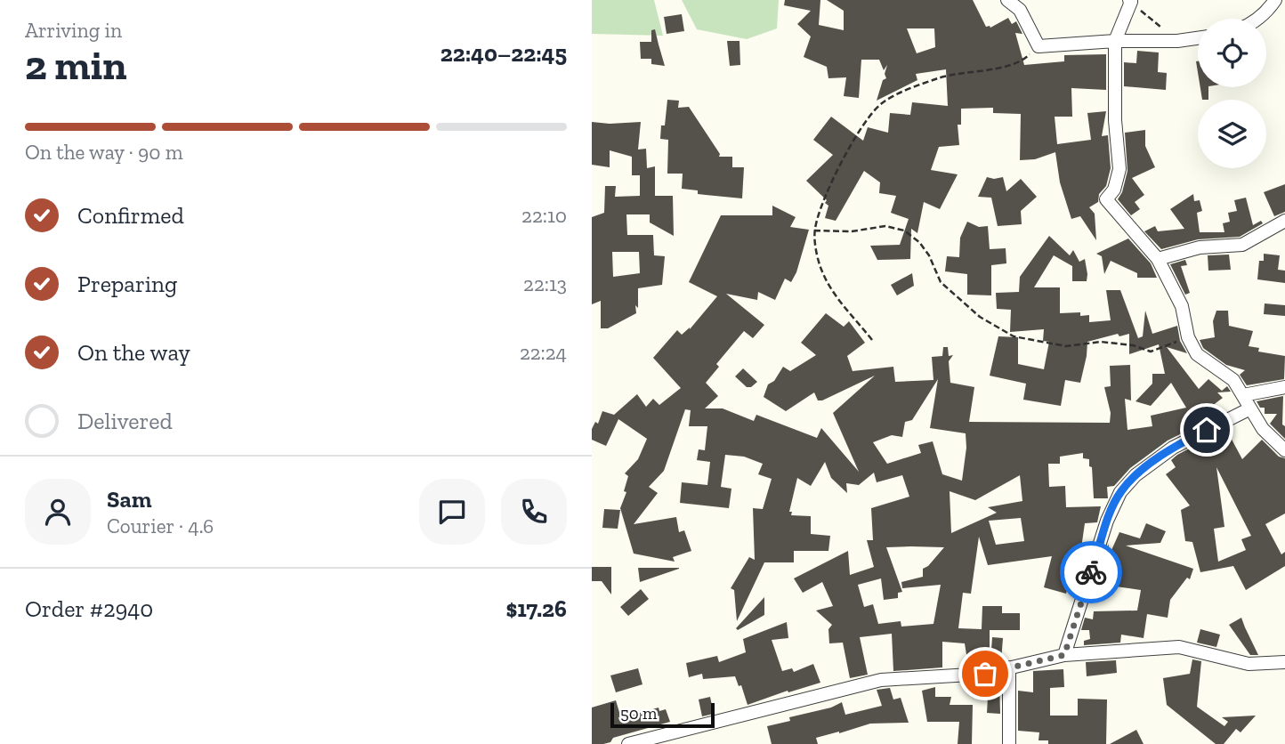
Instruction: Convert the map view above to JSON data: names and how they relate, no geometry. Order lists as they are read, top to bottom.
{
  "scale_bar": "50 m",
  "page": {
    "heading": ["2 min", "Arriving in", "22:40–22:45"],
    "panel": [
      "Sam",
      "Courier · 4.6",
      "Order #2940",
      "$17.26"
    ],
    "bar": "On the way · 90 m",
    "list": [
      ["Confirmed", "22:10"],
      ["Preparing", "22:13"],
      ["On the way", "22:24"],
      "Delivered"
    ],
    "scale": "50 m"
  }
}
